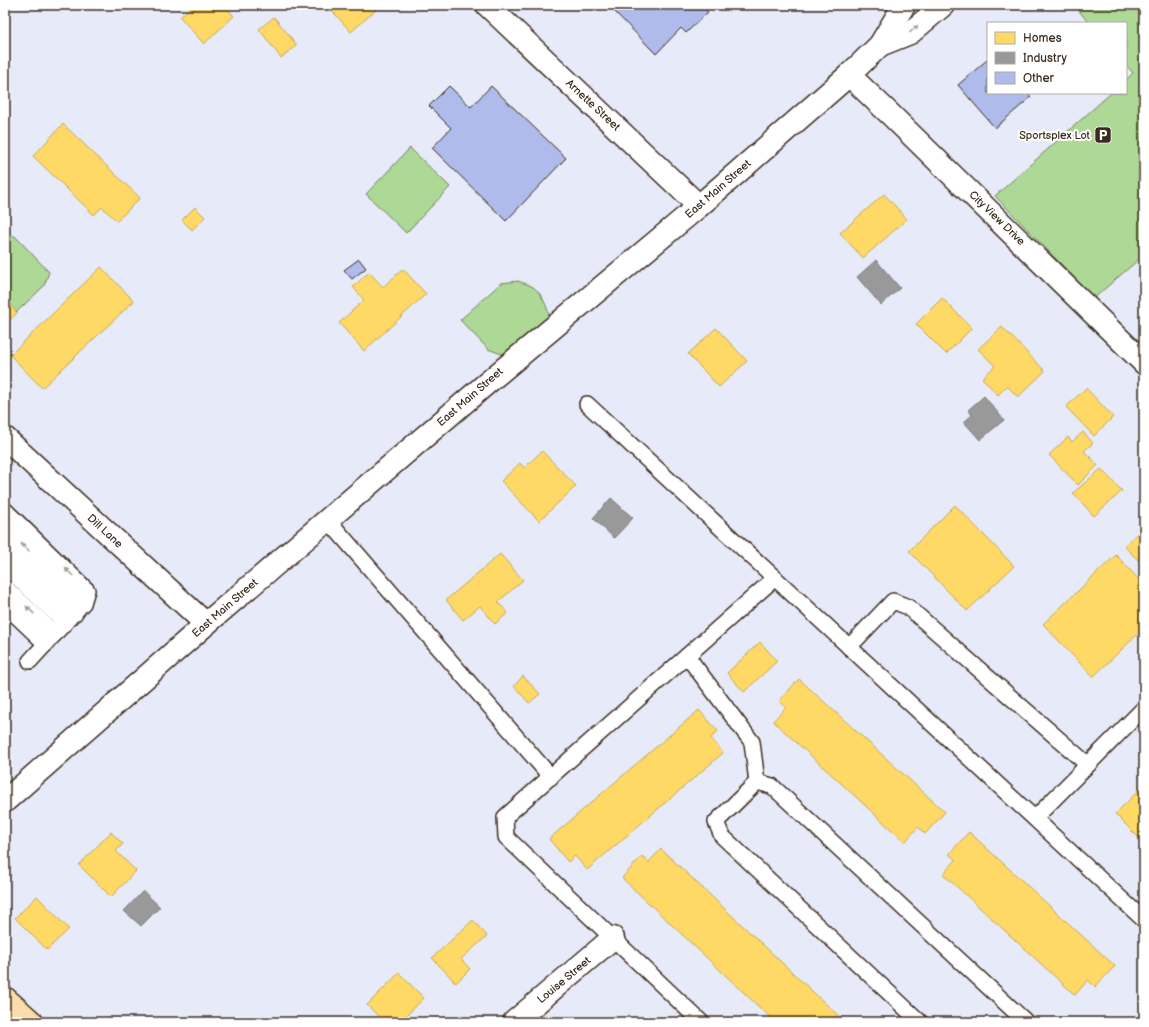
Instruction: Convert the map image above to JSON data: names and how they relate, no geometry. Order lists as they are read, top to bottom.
{
  "streets": {
    "street": [
      "Arnette Street",
      "East Main Street",
      "City View Drive",
      "Dill Lane",
      "Louise Street"
    ]
  },
  "crossings": [
    ["Arnette Street", "East Main Street"],
    ["East Main Street", "City View Drive"],
    ["East Main Street", "Dill Lane"]
  ],
  "places": {
    "parking": ["Sportsplex Lot"]
  },
  "legend": ["Homes", "Industry", "Other"]
}
